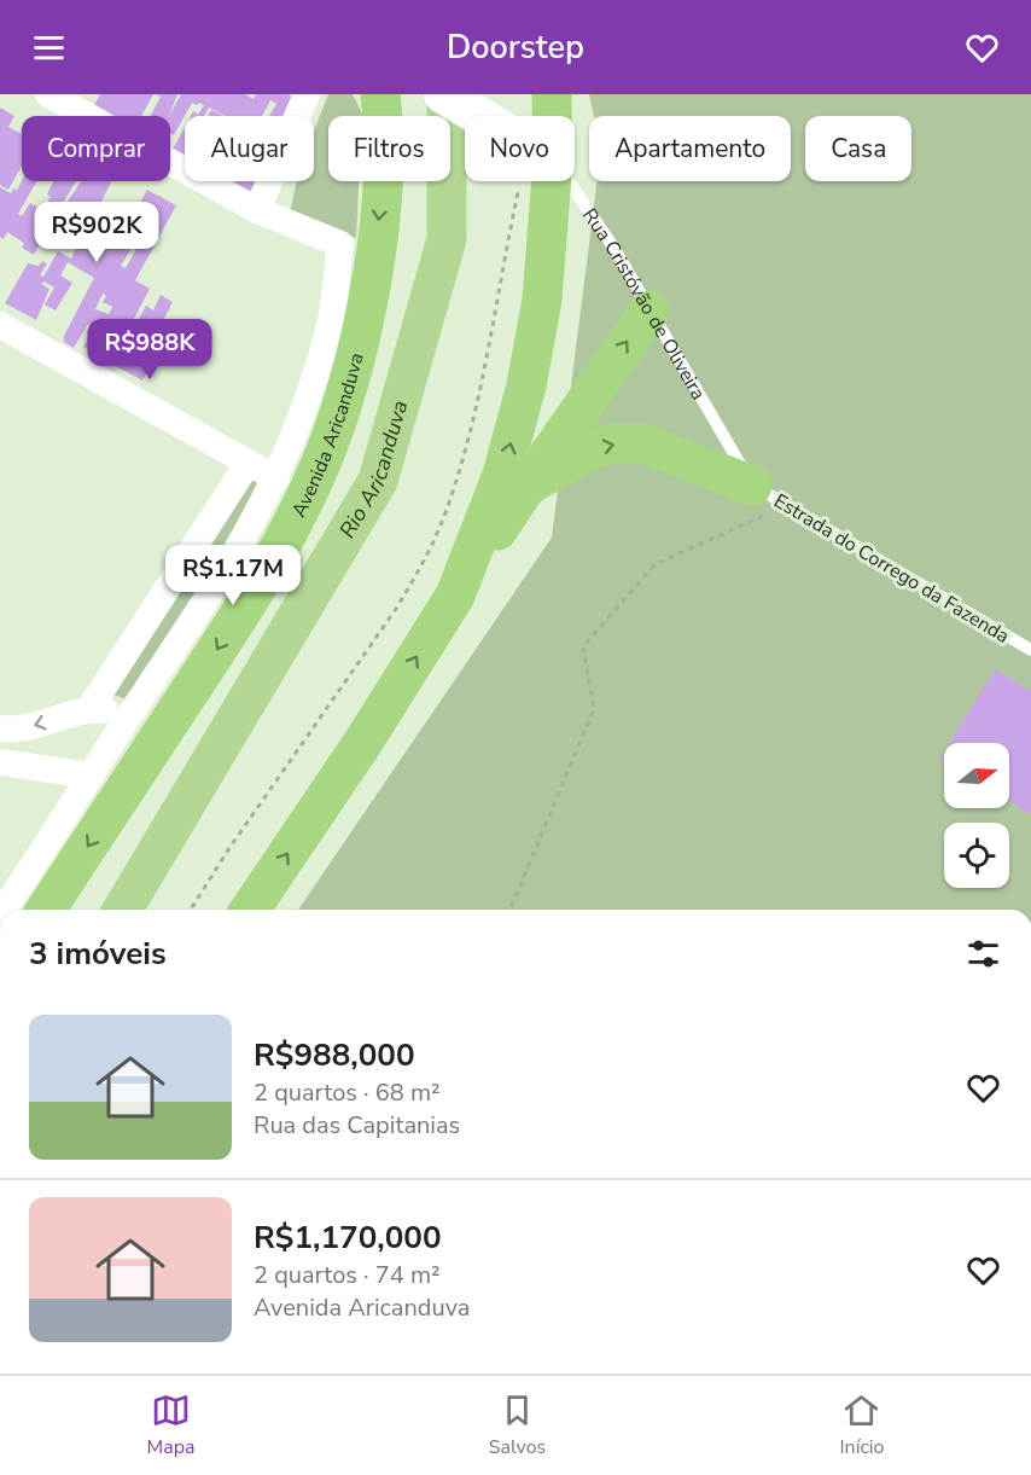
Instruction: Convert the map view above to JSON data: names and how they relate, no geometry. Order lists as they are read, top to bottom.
{
  "streets": {
    "highway": ["Avenida Aricanduva"],
    "street": ["Rua Cristóvão de Oliveira"],
    "lane": ["Estrada do Corrego da Fazenda"]
  },
  "crossings": [
    ["Rua Cristóvão de Oliveira", "Estrada do Corrego da Fazenda"]
  ],
  "water": ["Rio Aricanduva"],
  "north": "right",
  "page": {
    "header": "Doorstep",
    "chip": [
      "Comprar",
      "Alugar",
      "Filtros",
      "Novo",
      "Apartamento",
      "Casa"
    ],
    "price": ["R$902K", "R$988K", "R$1.17M"],
    "heading": "3 imóveis",
    "list": [
      {
        "name": "R$988,000",
        "note": "2 quartos · 68 m² · Rua das Capitanias"
      },
      {
        "name": "R$1,170,000",
        "note": "2 quartos · 74 m² · Avenida Aricanduva"
      }
    ],
    "tabs": ["Mapa", "Salvos", "Início"]
  }
}
